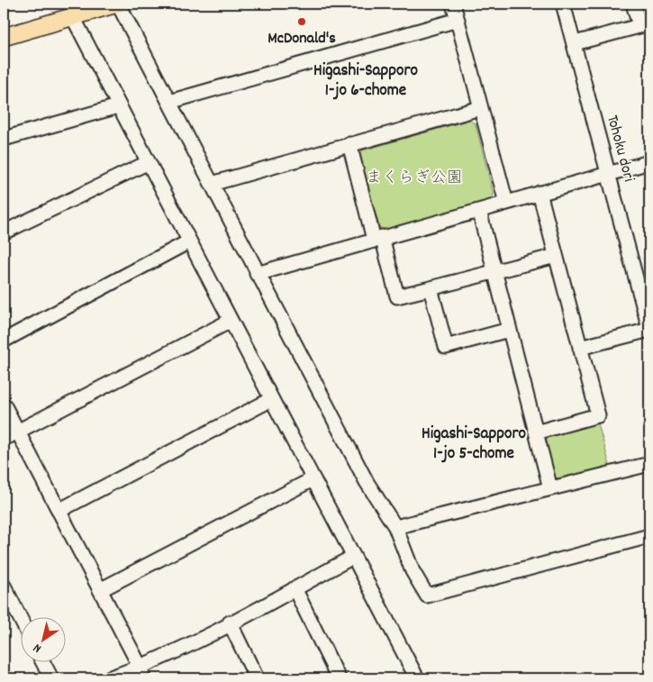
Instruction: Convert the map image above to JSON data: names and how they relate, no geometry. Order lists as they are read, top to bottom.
{
  "streets": {
    "street": ["Tohoku dori"]
  },
  "districts": ["Higashi-Sapporo 1-jo 6-chome", "Higashi-Sapporo 1-jo 5-chome"],
  "parks": ["まくらぎ公園"],
  "places": ["McDonald's"],
  "north": "bottom left"
}
